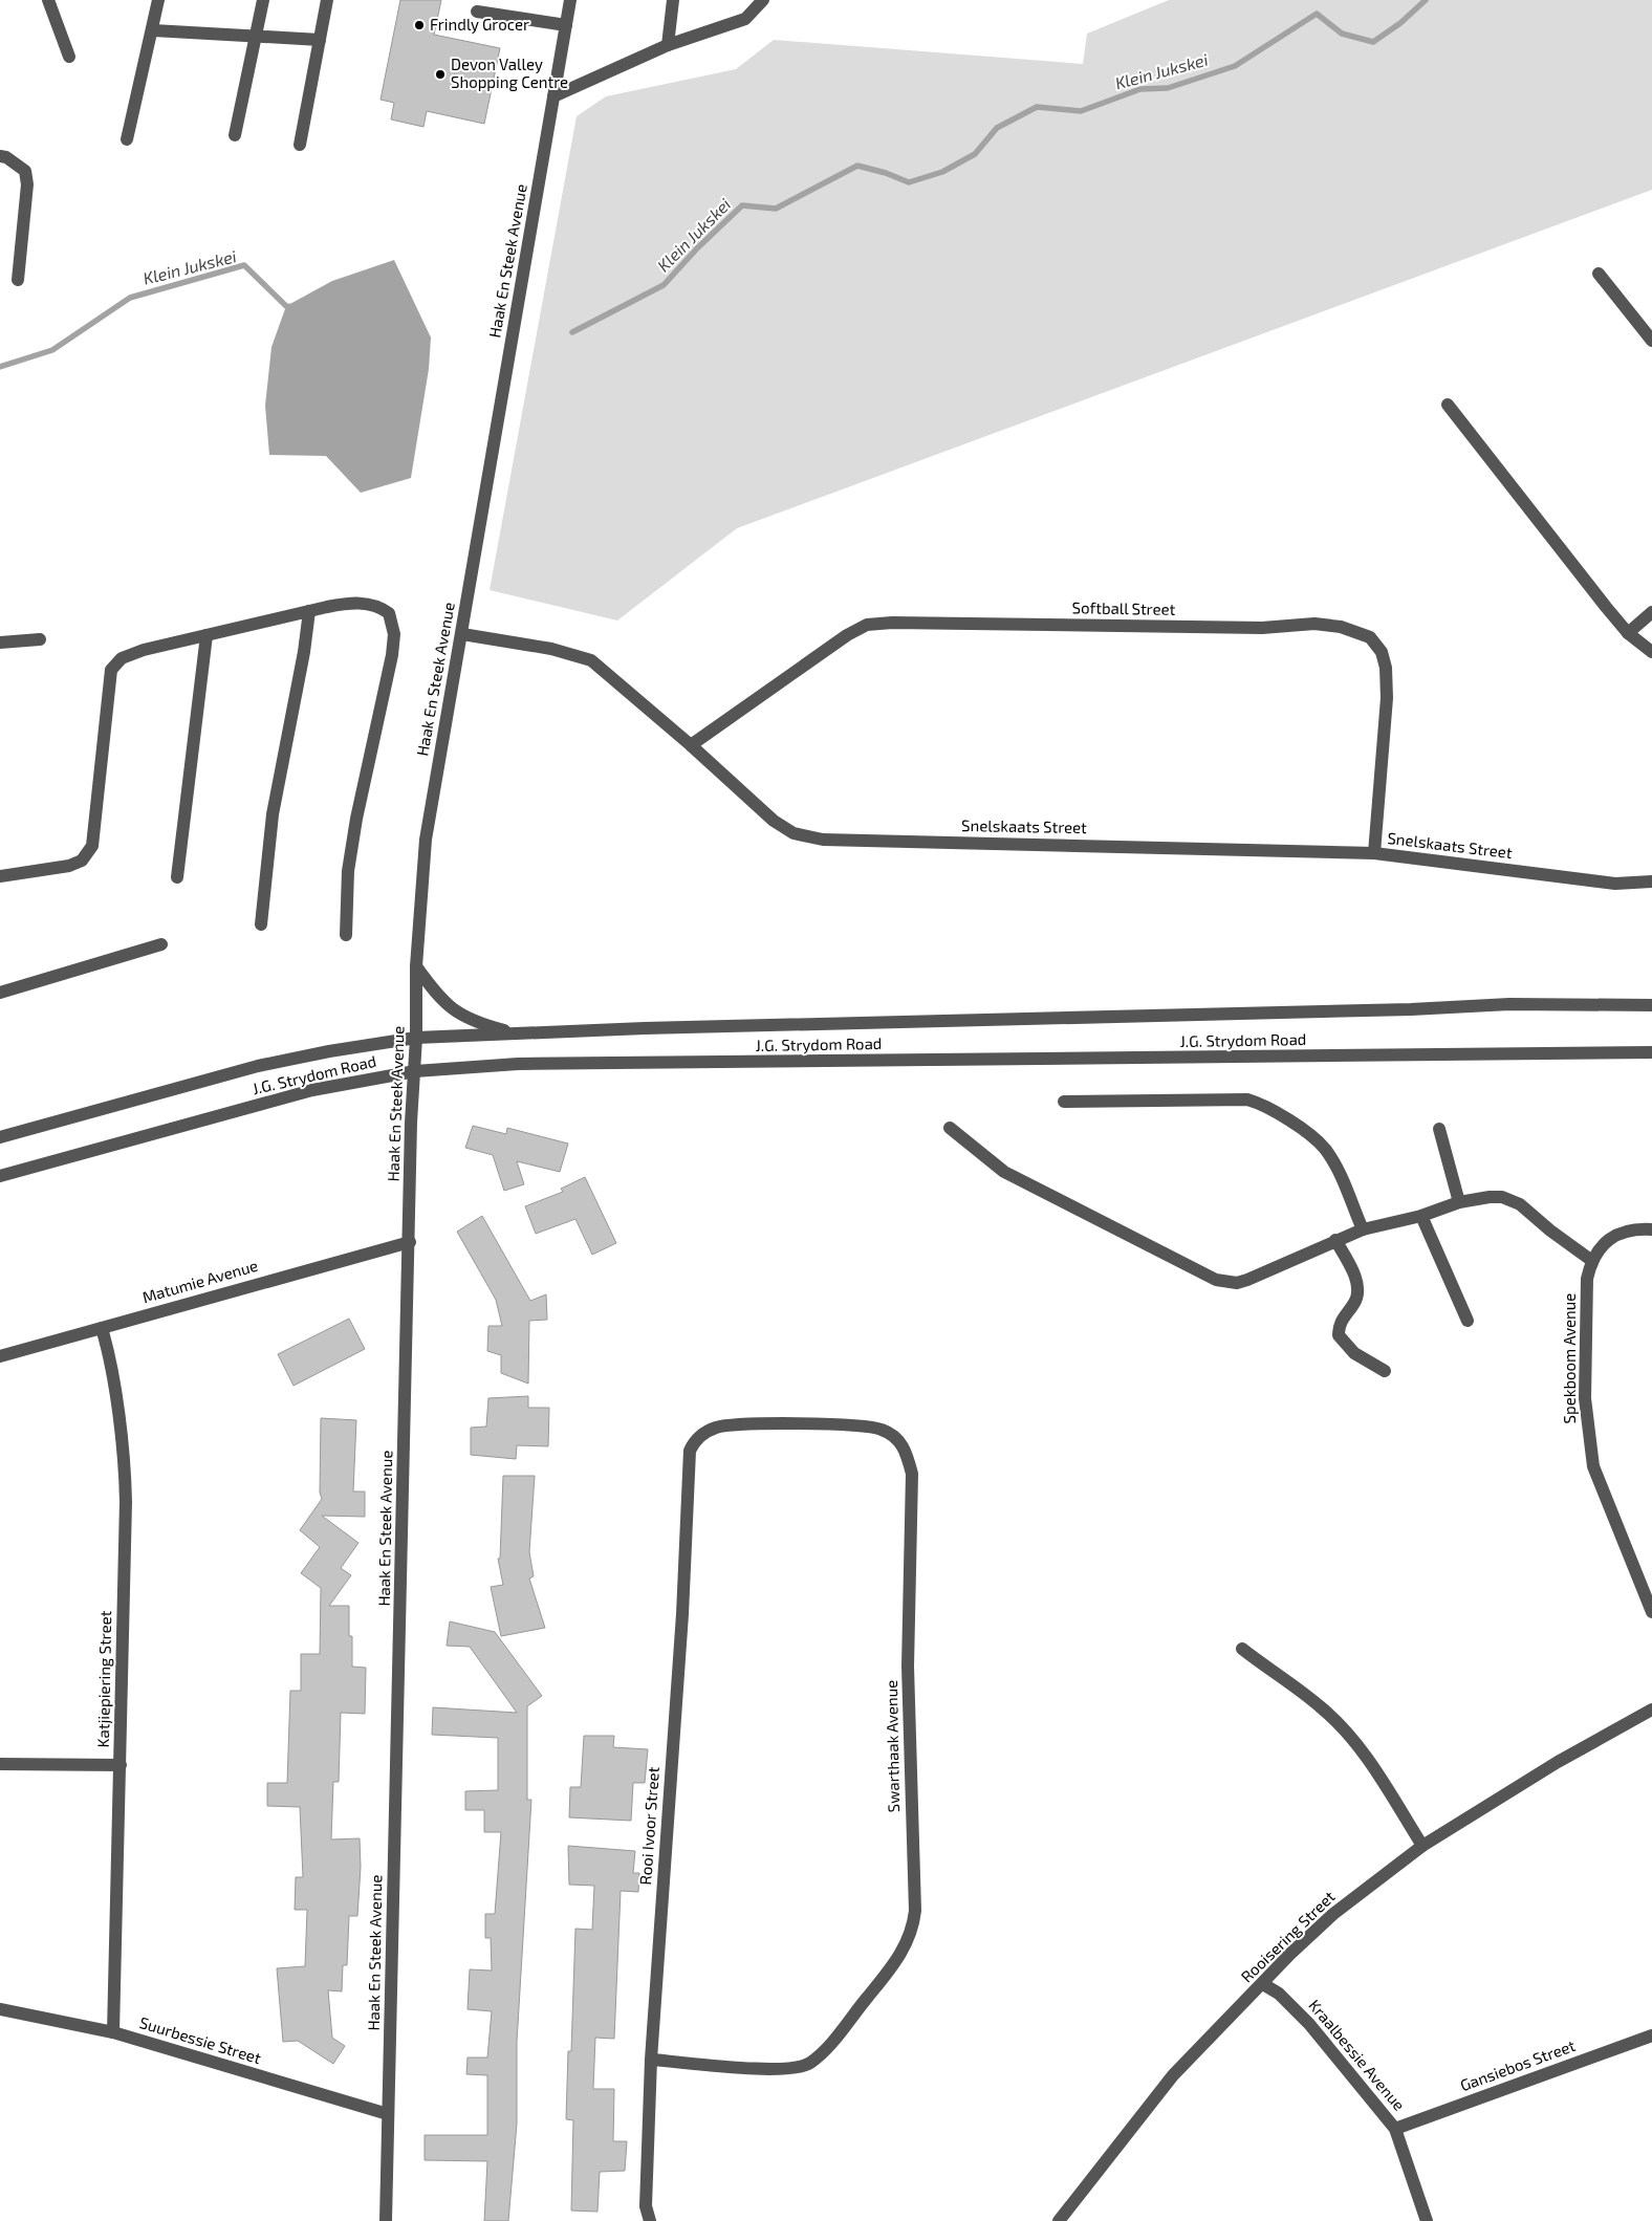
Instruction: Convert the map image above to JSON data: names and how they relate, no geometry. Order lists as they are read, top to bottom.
{
  "streets": {
    "street": [
      "Haak En Steek Avenue",
      "Softball Street",
      "Snelskaats Street",
      "J.G. Strydom Road",
      "Matumie Avenue",
      "Spekboom Avenue",
      "Katjiepiering Street",
      "Swarthaak Avenue",
      "Rooi Ivoor Street",
      "Rooisering Street",
      "Suurbessie Street",
      "Kraalbessie Avenue",
      "Gansiebos Street"
    ]
  },
  "crossings": [
    ["Haak En Steek Avenue", "Snelskaats Street"],
    ["Haak En Steek Avenue", "J.G. Strydom Road"],
    ["Haak En Steek Avenue", "Matumie Avenue"],
    ["Haak En Steek Avenue", "Suurbessie Street"],
    ["Softball Street", "Snelskaats Street"],
    ["Matumie Avenue", "Katjiepiering Street"],
    ["Katjiepiering Street", "Suurbessie Street"],
    ["Swarthaak Avenue", "Rooi Ivoor Street"],
    ["Rooisering Street", "Kraalbessie Avenue"],
    ["Kraalbessie Avenue", "Gansiebos Street"]
  ],
  "water": ["Klein Jukskei"],
  "places": ["Frindly Grocer", "Devon Valley Shopping Centre"]
}
